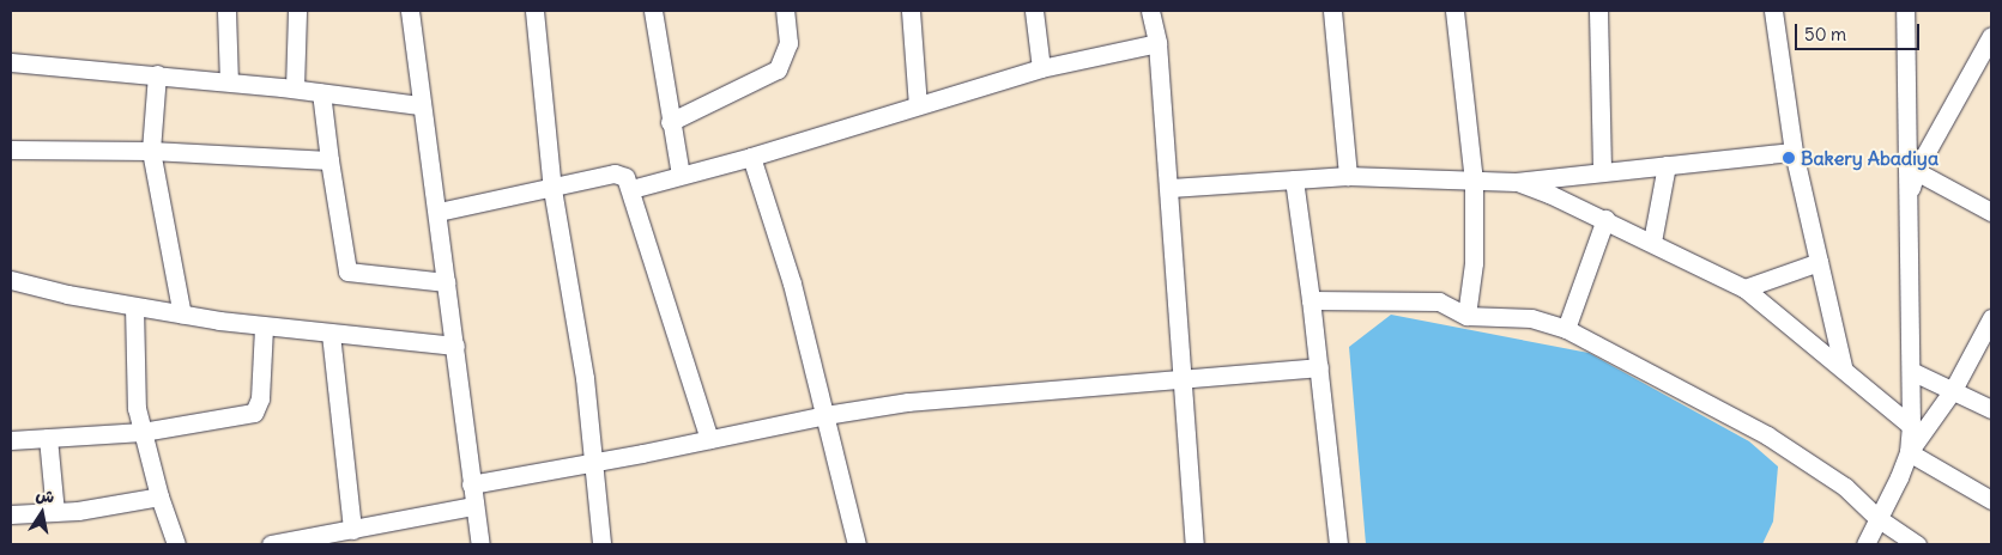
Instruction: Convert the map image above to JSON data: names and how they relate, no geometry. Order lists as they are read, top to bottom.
{
  "places": ["Bakery Abadiya"],
  "scale_bar": "50 m",
  "north": "top"
}
